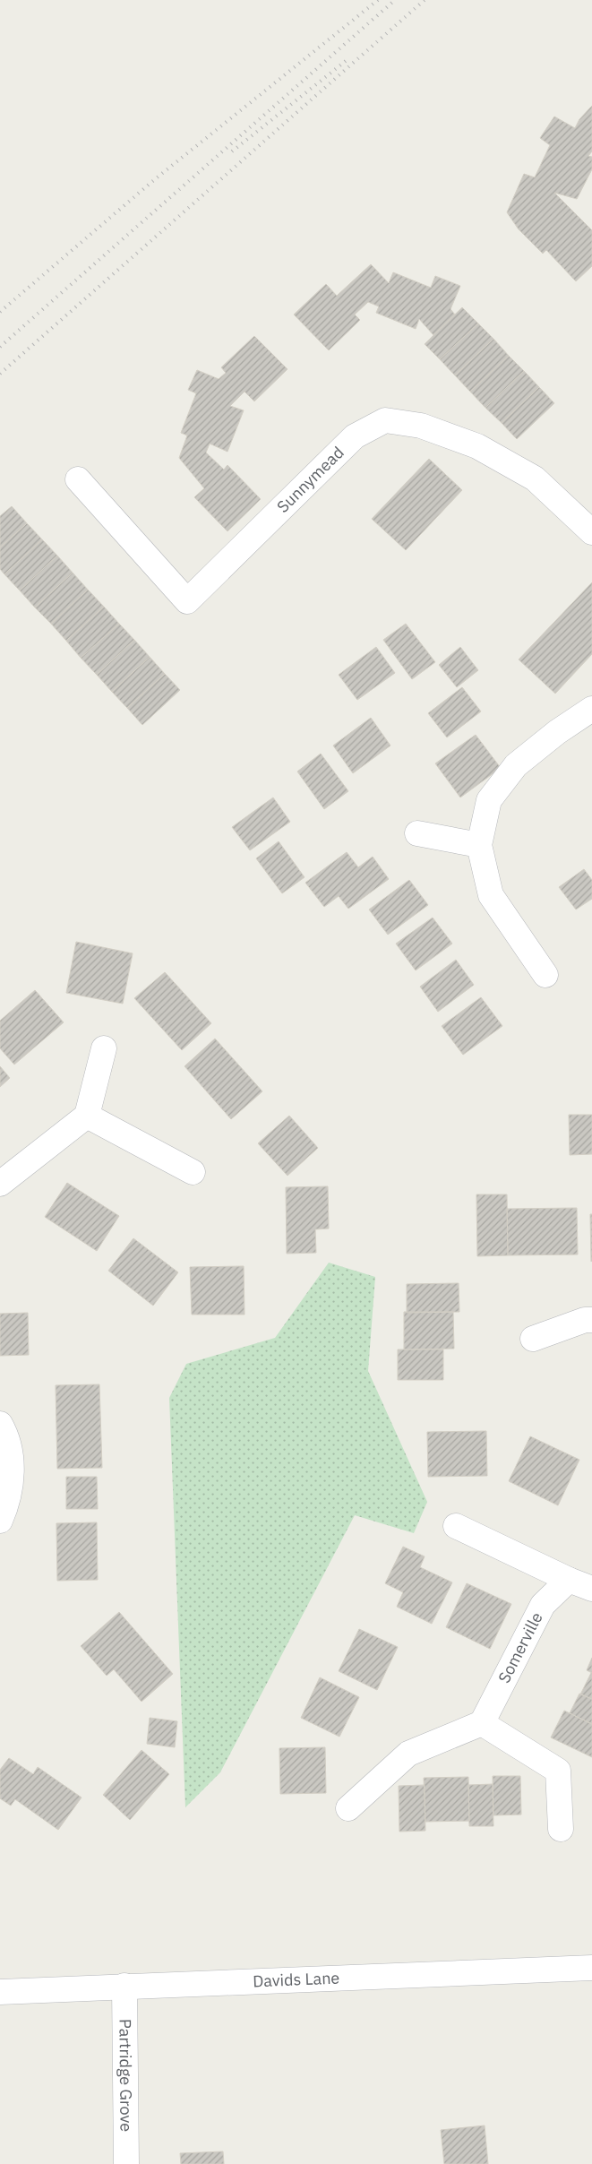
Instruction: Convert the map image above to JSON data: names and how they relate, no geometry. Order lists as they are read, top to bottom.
{
  "streets": {
    "street": [
      "Sunnymead",
      "Somerville",
      "Davids Lane",
      "Partridge Grove"
    ]
  },
  "crossings": [
    ["Davids Lane", "Partridge Grove"]
  ]
}
